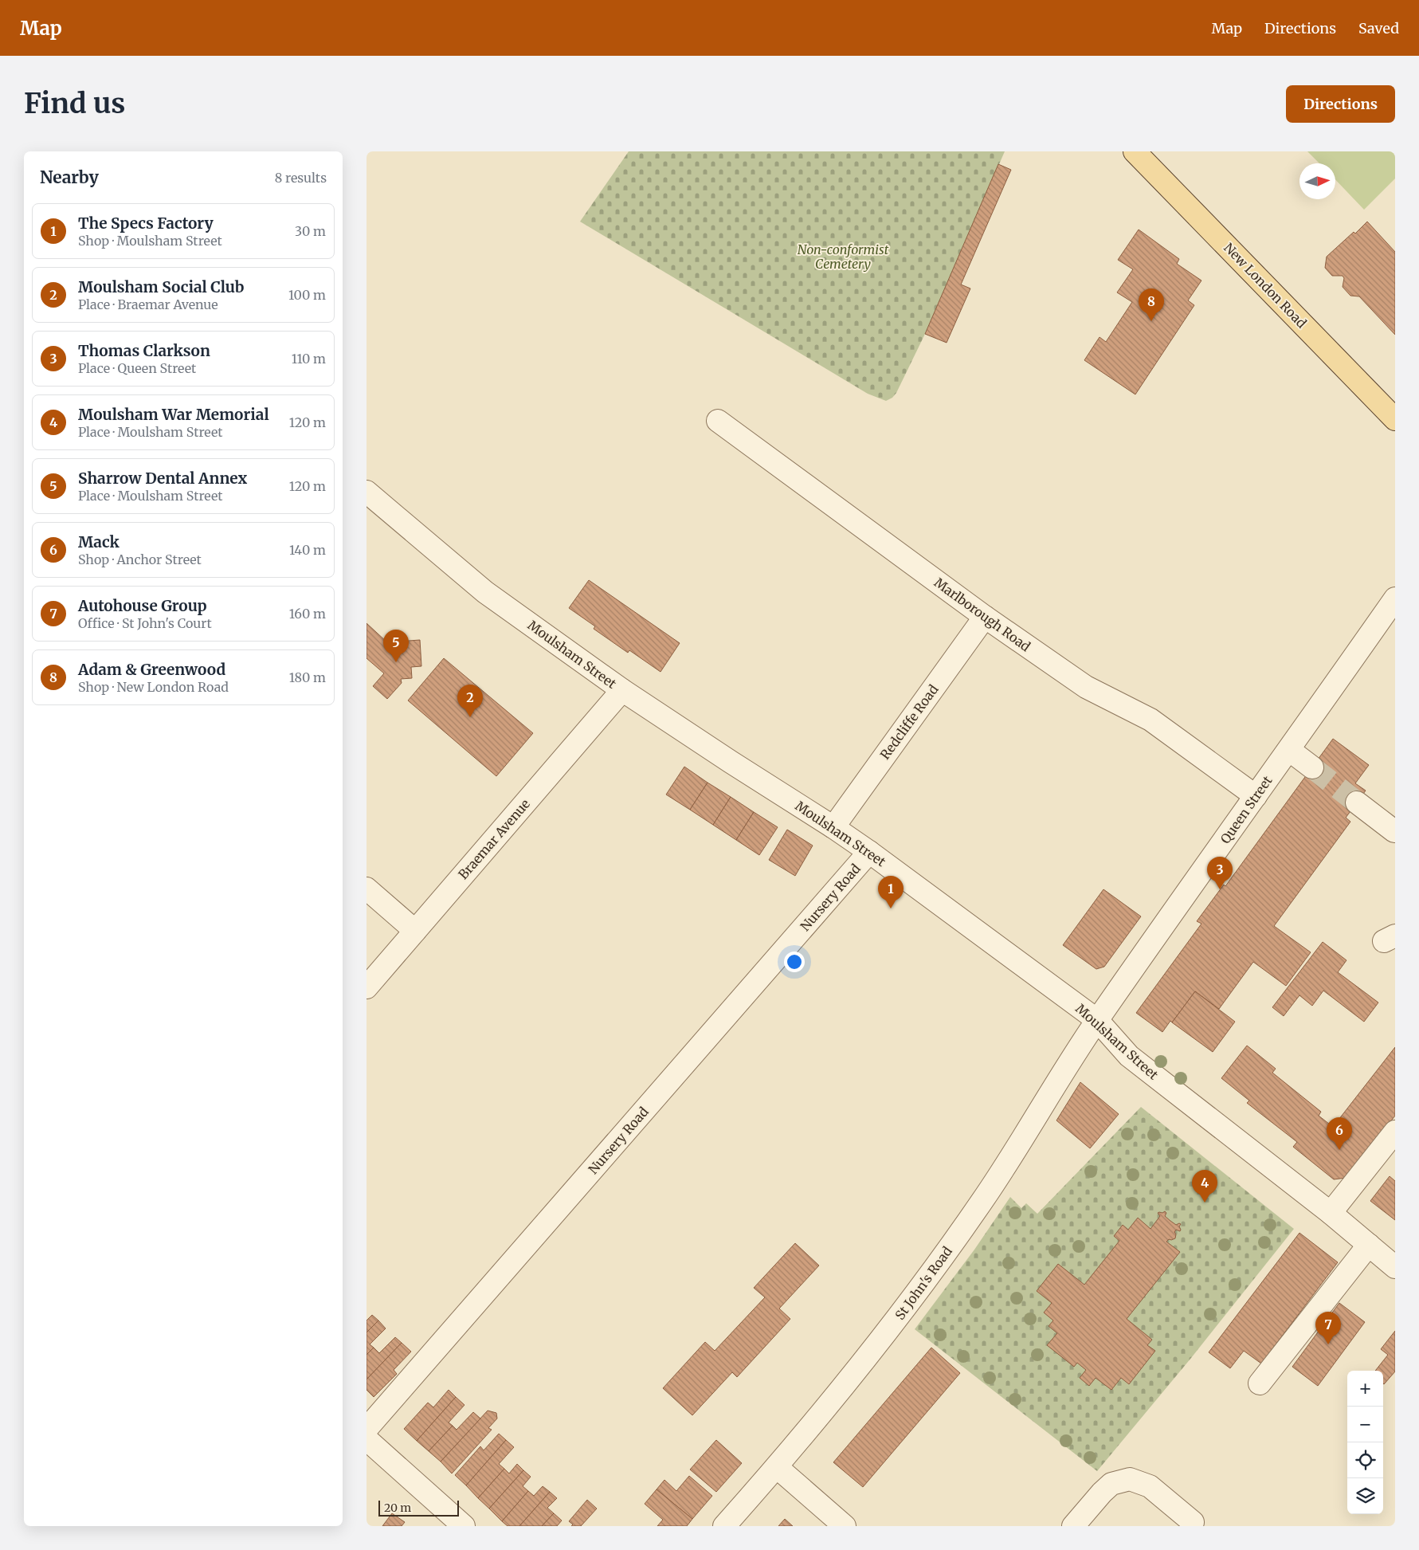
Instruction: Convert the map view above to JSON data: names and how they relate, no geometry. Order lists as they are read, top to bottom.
{
  "streets": {
    "main road": ["New London Road"],
    "street": [
      "Marlborough Road",
      "Moulsham Street",
      "Redcliffe Road",
      "Queen Street",
      "Braemar Avenue",
      "Nursery Road",
      "St John's Road"
    ]
  },
  "crossings": [
    ["Marlborough Road", "Redcliffe Road"],
    ["Marlborough Road", "Queen Street"],
    ["Moulsham Street", "Redcliffe Road"],
    ["Moulsham Street", "Queen Street"],
    ["Moulsham Street", "Braemar Avenue"],
    ["Moulsham Street", "Nursery Road"],
    ["Moulsham Street", "St John's Road"],
    ["Queen Street", "St John's Road"]
  ],
  "parks": ["Non-conformist Cemetery"],
  "scale_bar": "20 m",
  "north": "right",
  "page": {
    "header": "Map",
    "nav": ["Map", "Directions", "Saved"],
    "buttons": "Directions",
    "title": "Find us",
    "heading": ["Nearby", "8 results"],
    "list": [
      {
        "mark": "1",
        "name": "The Specs Factory",
        "note": "Shop · Moulsham Street",
        "value": "30 m"
      },
      {
        "mark": "2",
        "name": "Moulsham Social Club",
        "note": "Place · Braemar Avenue",
        "value": "100 m"
      },
      {
        "mark": "3",
        "name": "Thomas Clarkson",
        "note": "Place · Queen Street",
        "value": "110 m"
      },
      {
        "mark": "4",
        "name": "Moulsham War Memorial",
        "note": "Place · Moulsham Street",
        "value": "120 m"
      },
      {
        "mark": "5",
        "name": "Sharrow Dental Annex",
        "note": "Place · Moulsham Street",
        "value": "120 m"
      },
      {
        "mark": "6",
        "name": "Mack",
        "note": "Shop · Anchor Street",
        "value": "140 m"
      },
      {
        "mark": "7",
        "name": "Autohouse Group",
        "note": "Office · St John's Court",
        "value": "160 m"
      },
      {
        "mark": "8",
        "name": "Adam & Greenwood",
        "note": "Shop · New London Road",
        "value": "180 m"
      }
    ],
    "pins": [
      "8",
      "5",
      "2",
      "3",
      "1",
      "6",
      "4",
      "7"
    ],
    "map_buttons": ["+", "−"],
    "scale": "20 m"
  }
}
